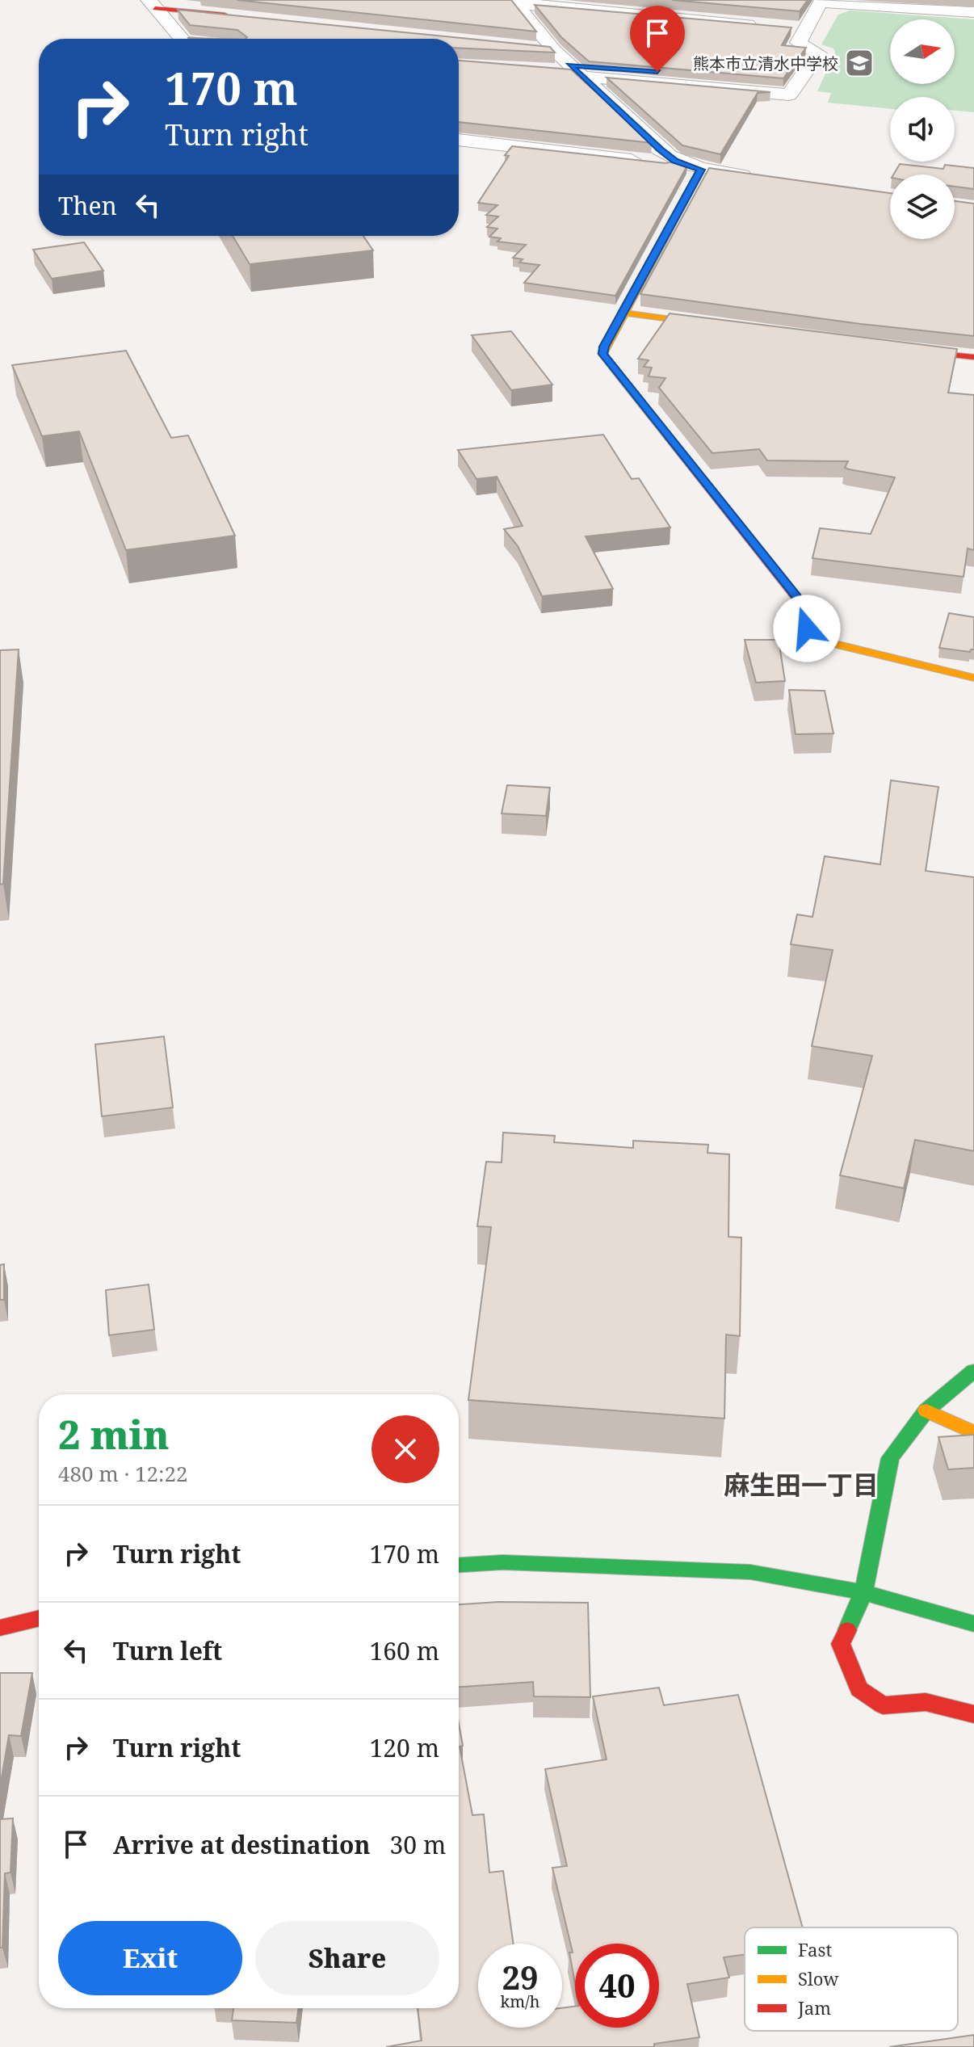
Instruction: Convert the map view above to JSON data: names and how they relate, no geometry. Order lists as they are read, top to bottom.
{
  "districts": ["麻生田一丁目"],
  "places": {
    "school or university": ["熊本市立清水中学校"]
  },
  "legend": ["Fast", "Slow", "Jam"],
  "north": "right",
  "page": {
    "turn": ["170 m", "Turn right"],
    "then": "Then",
    "heading": ["2 min", "480 m · 12:22"],
    "list": [
      {
        "name": "Turn right",
        "value": "170 m"
      },
      {
        "name": "Turn left",
        "value": "160 m"
      },
      {
        "name": "Turn right",
        "value": "120 m"
      },
      {
        "name": "Arrive at destination",
        "value": "30 m"
      }
    ],
    "buttons": ["Exit", "Share"],
    "speed": "29 km/h",
    "limit": "40"
  }
}
